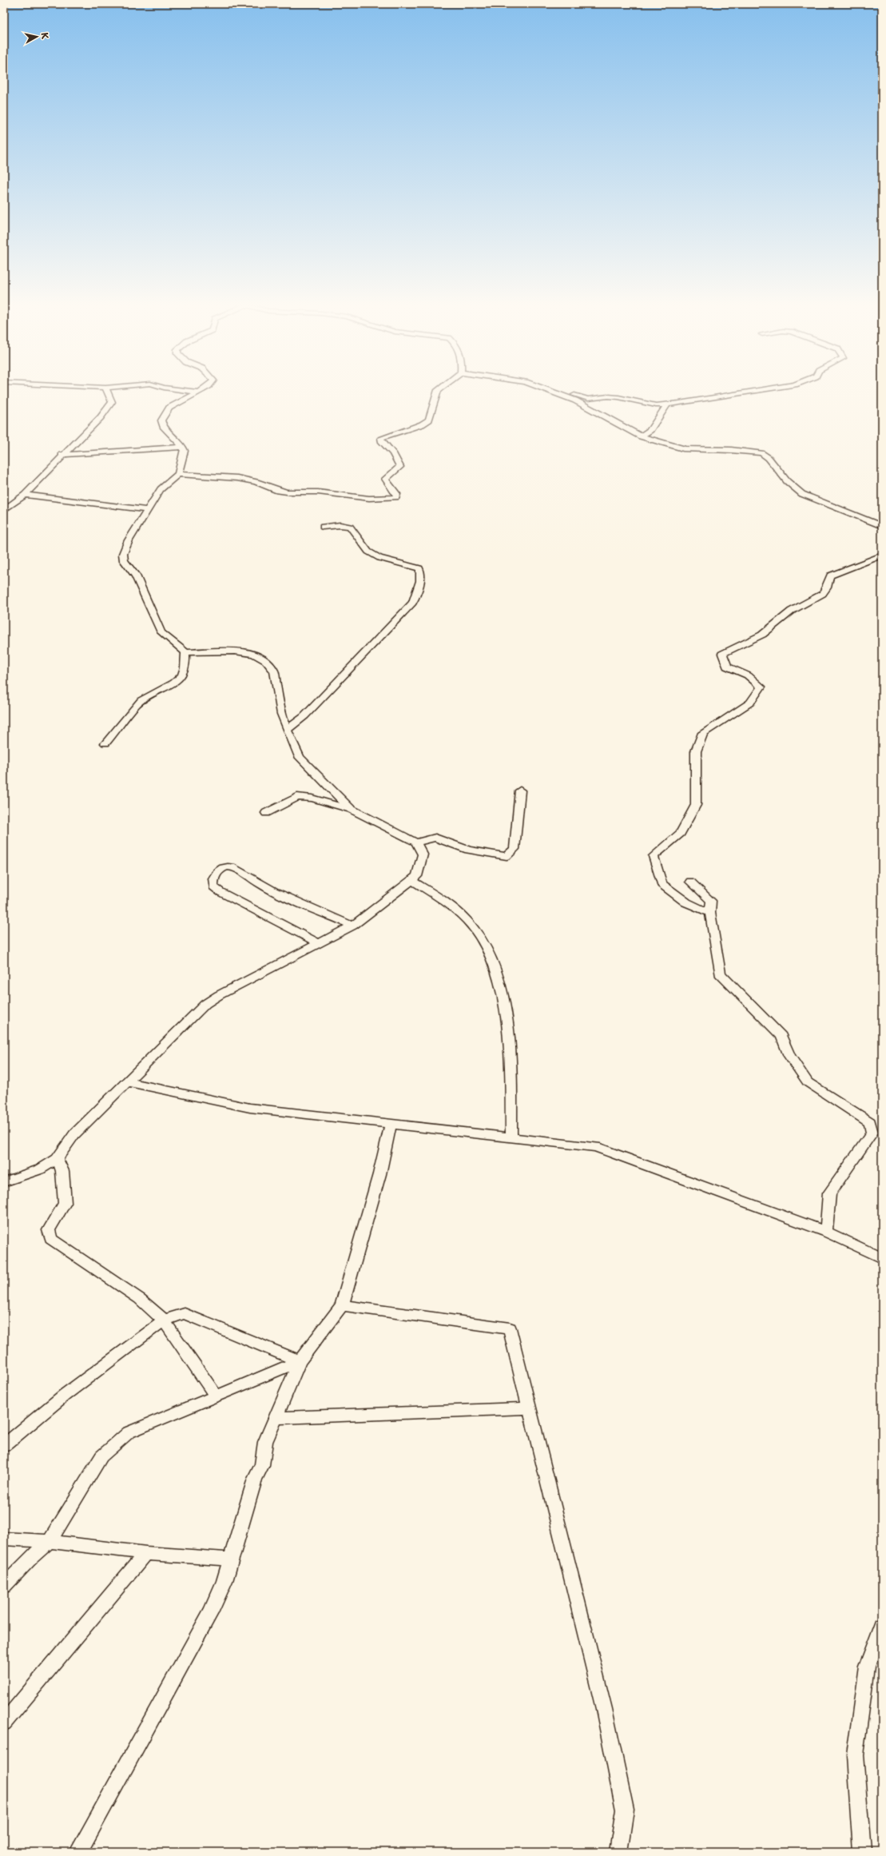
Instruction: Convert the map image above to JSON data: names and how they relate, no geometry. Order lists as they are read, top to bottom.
{
  "north": "right"
}
